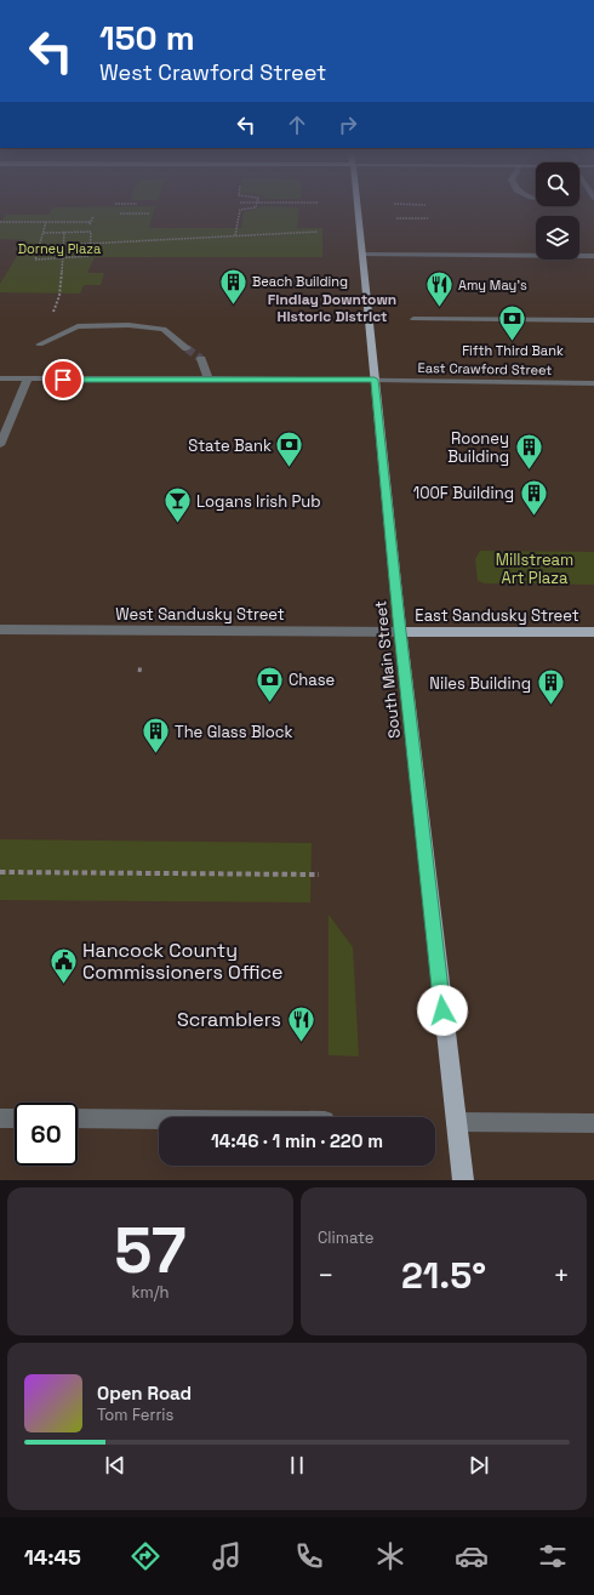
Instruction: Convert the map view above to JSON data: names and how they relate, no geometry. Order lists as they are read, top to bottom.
{
  "streets": {
    "main road": ["East Sandusky Street", "South Main Street"],
    "street": ["East Crawford Street", "West Sandusky Street"]
  },
  "crossings": [
    ["East Crawford Street", "South Main Street"],
    ["West Sandusky Street", "East Sandusky Street"],
    ["West Sandusky Street", "South Main Street"],
    ["East Sandusky Street", "South Main Street"]
  ],
  "districts": ["Findlay Downtown Historic District"],
  "parks": ["Dorney Plaza", "Millstream Art Plaza"],
  "places": {
    "building": [
      "Beach Building",
      "Rooney Building",
      "100F Building",
      "Niles Building",
      "The Glass Block"
    ],
    "restaurant": ["Amy May's", "Scramblers"],
    "bank": ["Fifth Third Bank", "State Bank", "Chase"],
    "bar": ["Logans Irish Pub"],
    "public building": ["Hancock County Commissioners Office"]
  },
  "page": {
    "turn": ["150 m", "West Crawford Street"],
    "limit": "60",
    "trip": "14:46 · 1 min · 220 m",
    "tile": [
      ["57", "km/h"],
      "Climate"
    ],
    "heat": ["−", "21.5°", "+"],
    "song": ["Open Road", "Tom Ferris"],
    "tabs": "14:45"
  }
}
